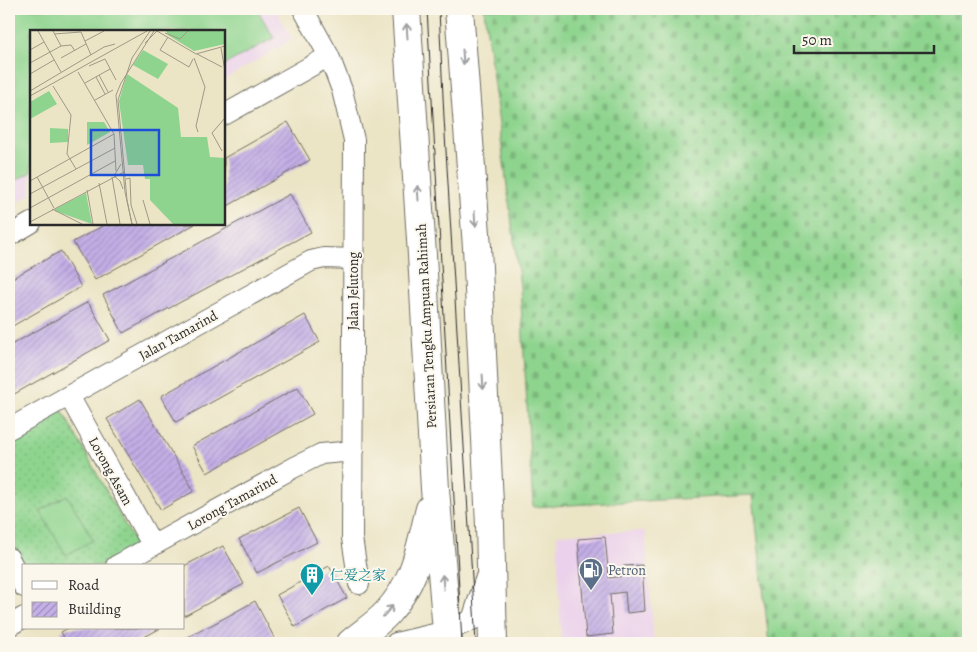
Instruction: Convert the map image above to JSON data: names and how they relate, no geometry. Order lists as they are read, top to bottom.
{
  "streets": {
    "highway": ["Persiaran Tengku Ampuan Rahimah"],
    "street": [
      "Jalan Jelutong",
      "Jalan Tamarind",
      "Lorong Asam",
      "Lorong Tamarind"
    ]
  },
  "crossings": [
    ["Jalan Jelutong", "Jalan Tamarind"],
    ["Jalan Jelutong", "Lorong Tamarind"],
    ["Jalan Tamarind", "Lorong Asam"],
    ["Lorong Asam", "Lorong Tamarind"]
  ],
  "places": {
    "fuel station": ["Petron"],
    "building": ["仁爱之家"]
  },
  "legend": ["Road", "Building"],
  "scale_bar": "50 m"
}
